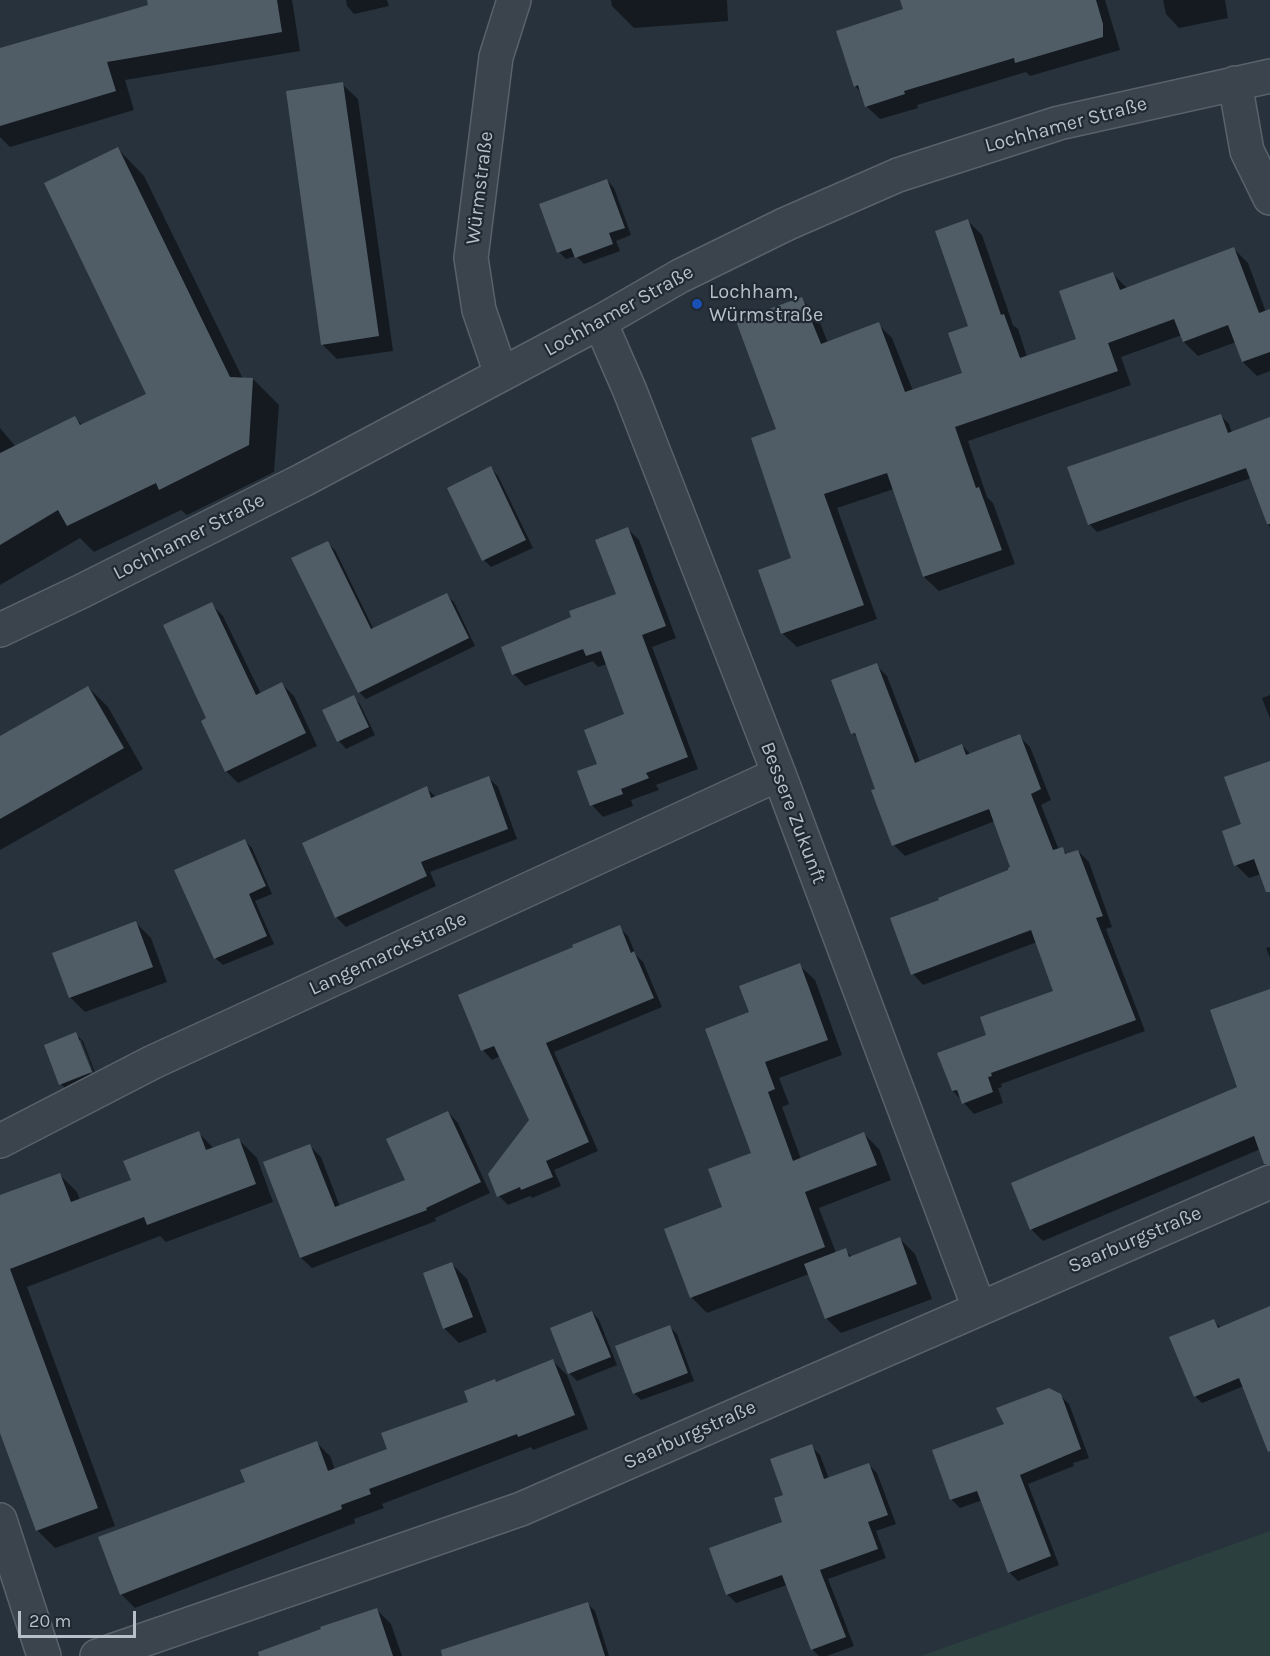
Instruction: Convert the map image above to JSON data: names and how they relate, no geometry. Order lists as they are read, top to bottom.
{
  "streets": {
    "street": [
      "Lochhamer Straße",
      "Würmstraße",
      "Bessere Zukunft",
      "Langemarckstraße",
      "Saarburgstraße"
    ]
  },
  "crossings": [
    ["Lochhamer Straße", "Würmstraße"],
    ["Lochhamer Straße", "Bessere Zukunft"],
    ["Bessere Zukunft", "Langemarckstraße"],
    ["Bessere Zukunft", "Saarburgstraße"]
  ],
  "places": ["Lochham, Würmstraße"],
  "scale_bar": "20 m"
}
